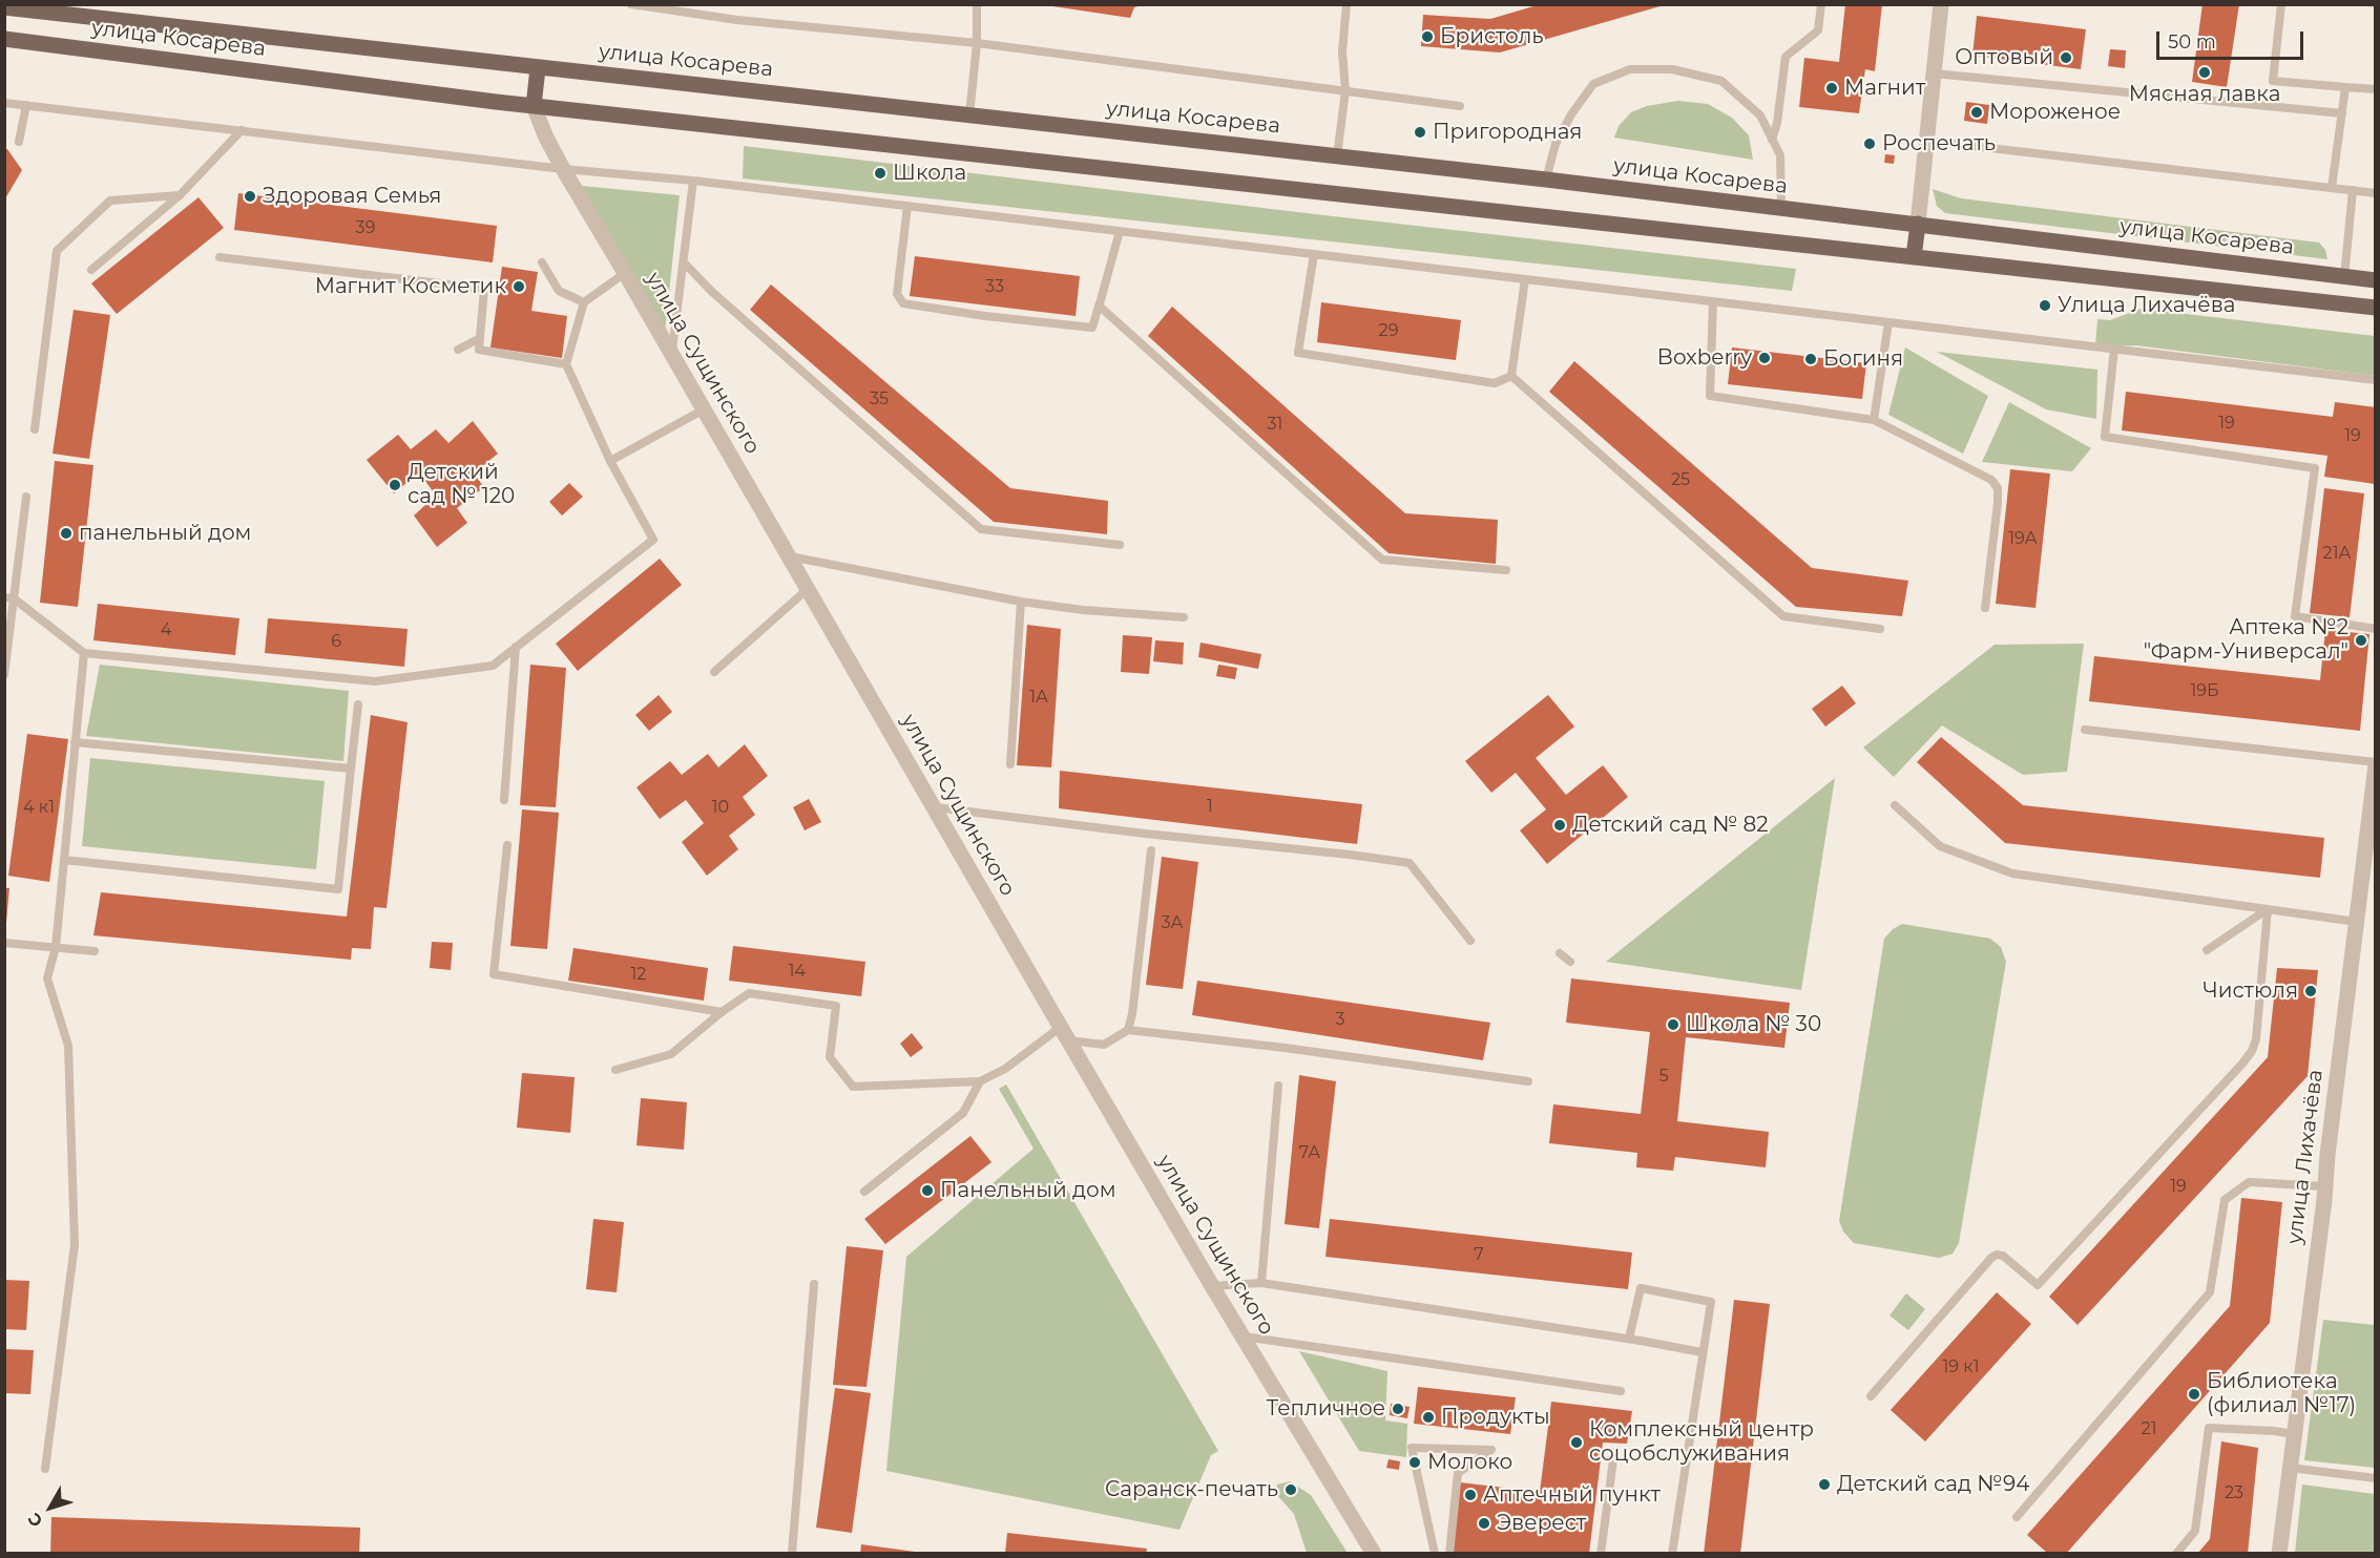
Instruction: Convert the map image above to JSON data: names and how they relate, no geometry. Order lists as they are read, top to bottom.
{
  "streets": {
    "main road": ["улица Косарева", "улица Сущинского"],
    "street": ["улица Лихачёва"]
  },
  "crossings": [
    ["улица Косарева", "улица Сущинского"]
  ],
  "places": [
    "Бристоль",
    "Оптовый",
    "Мясная лавка",
    "Магнит",
    "Мороженое",
    "Пригородная",
    "Роспечать",
    "Школа",
    "Здоровая Семья",
    "Магнит Косметик",
    "Улица Лихачёва",
    "Boxberry",
    "Богиня",
    "Детский сад № 120",
    "панельный дом",
    "Аптека №2 \"Фарм-Универсал\"",
    "Детский сад № 82",
    "Чистюля",
    "Школа № 30",
    "Панельный дом",
    "Библиотека (филиал №17)",
    "Тепличное",
    "Продукты",
    "Комплексный центр соцобслуживания",
    "Молоко",
    "Детский сад №94",
    "Саранск-печать",
    "Аптечный пункт",
    "Эверест"
  ],
  "house_numbers": [
    "39",
    "33",
    "29",
    "35",
    "19",
    "31",
    "19",
    "25",
    "19А",
    "21А",
    "4",
    "6",
    "19Б",
    "1А",
    "1",
    "4 к1",
    "10",
    "3А",
    "14",
    "12",
    "3",
    "5",
    "7А",
    "19",
    "7",
    "19 к1",
    "21",
    "23"
  ],
  "scale_bar": "50 m",
  "north": "bottom left"
}
